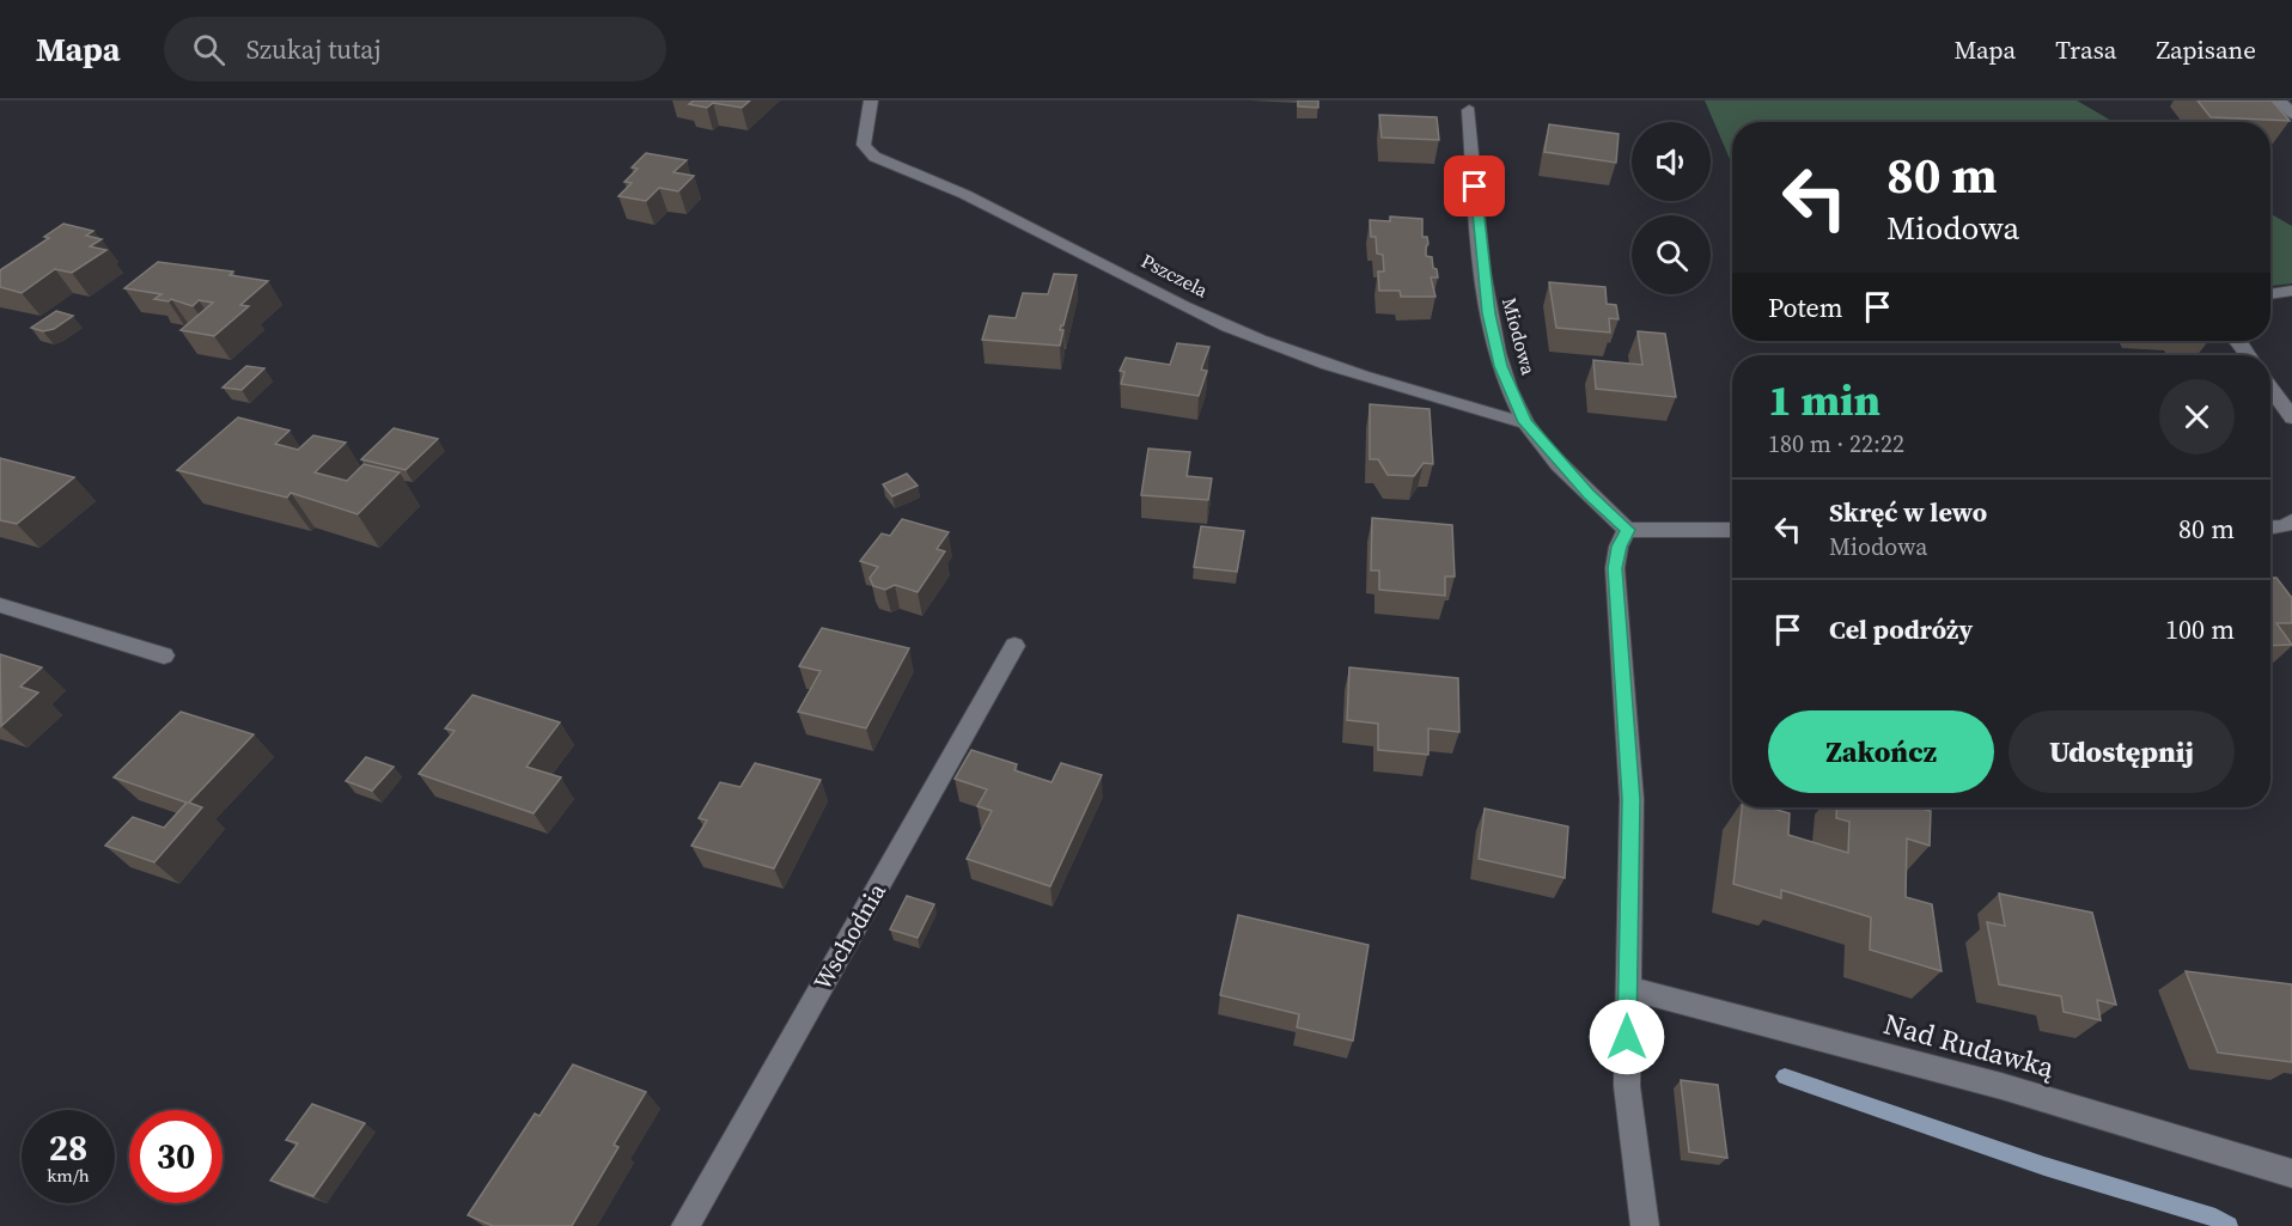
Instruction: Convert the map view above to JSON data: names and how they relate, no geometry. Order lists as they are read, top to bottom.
{
  "streets": {
    "street": [
      "Pszczela",
      "Miodowa",
      "Wschodnia",
      "Nad Rudawką"
    ]
  },
  "crossings": [
    ["Pszczela", "Miodowa"]
  ],
  "page": {
    "header": "Mapa",
    "search": "Szukaj tutaj",
    "nav": ["Mapa", "Trasa", "Zapisane"],
    "turn": ["80 m", "Miodowa"],
    "then": "Potem",
    "heading": ["1 min", "180 m · 22:22"],
    "list": [
      {
        "name": "Skręć w lewo",
        "note": "Miodowa",
        "value": "80 m"
      },
      {
        "name": "Cel podróży",
        "value": "100 m"
      }
    ],
    "buttons": ["Zakończ", "Udostępnij"],
    "speed": "28 km/h",
    "limit": "30"
  }
}
